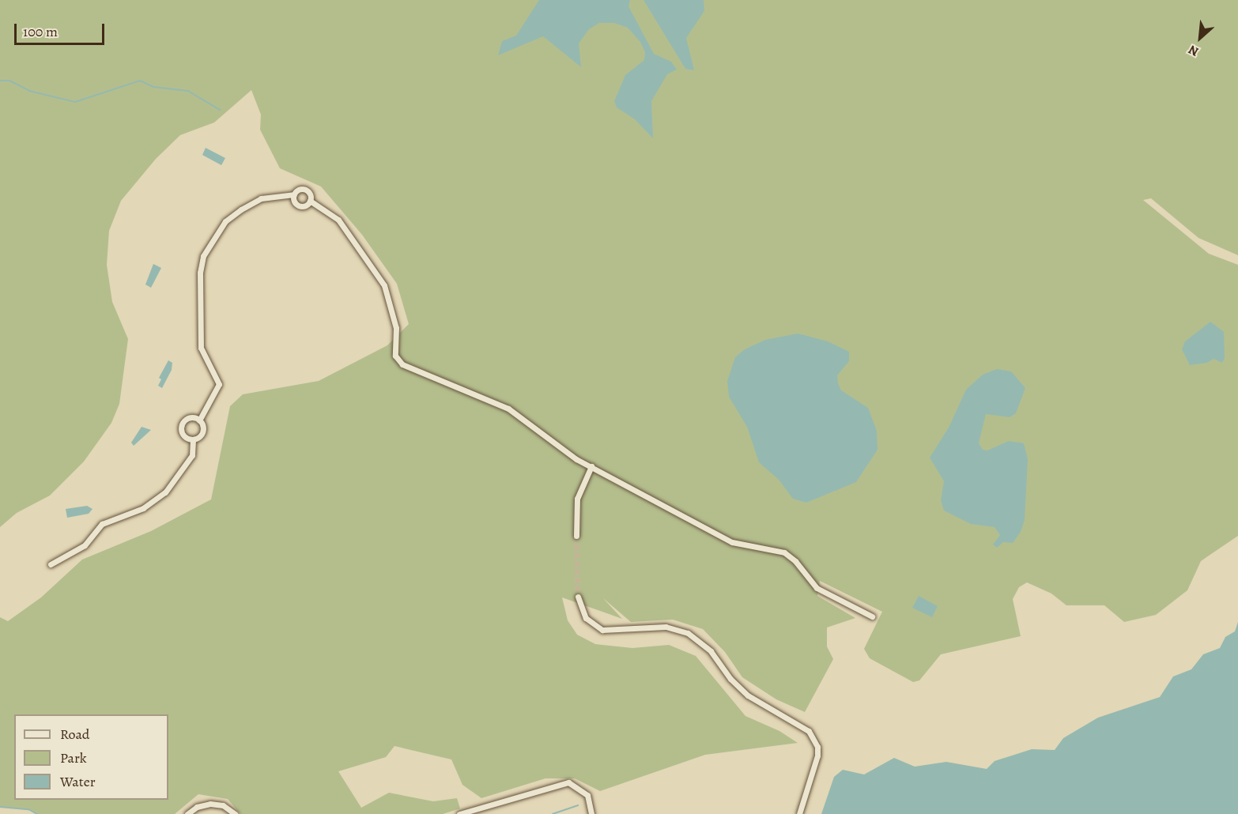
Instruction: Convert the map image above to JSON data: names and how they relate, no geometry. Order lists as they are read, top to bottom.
{
  "legend": ["Road", "Park", "Water"],
  "scale_bar": "100 m",
  "north": "bottom left"
}
